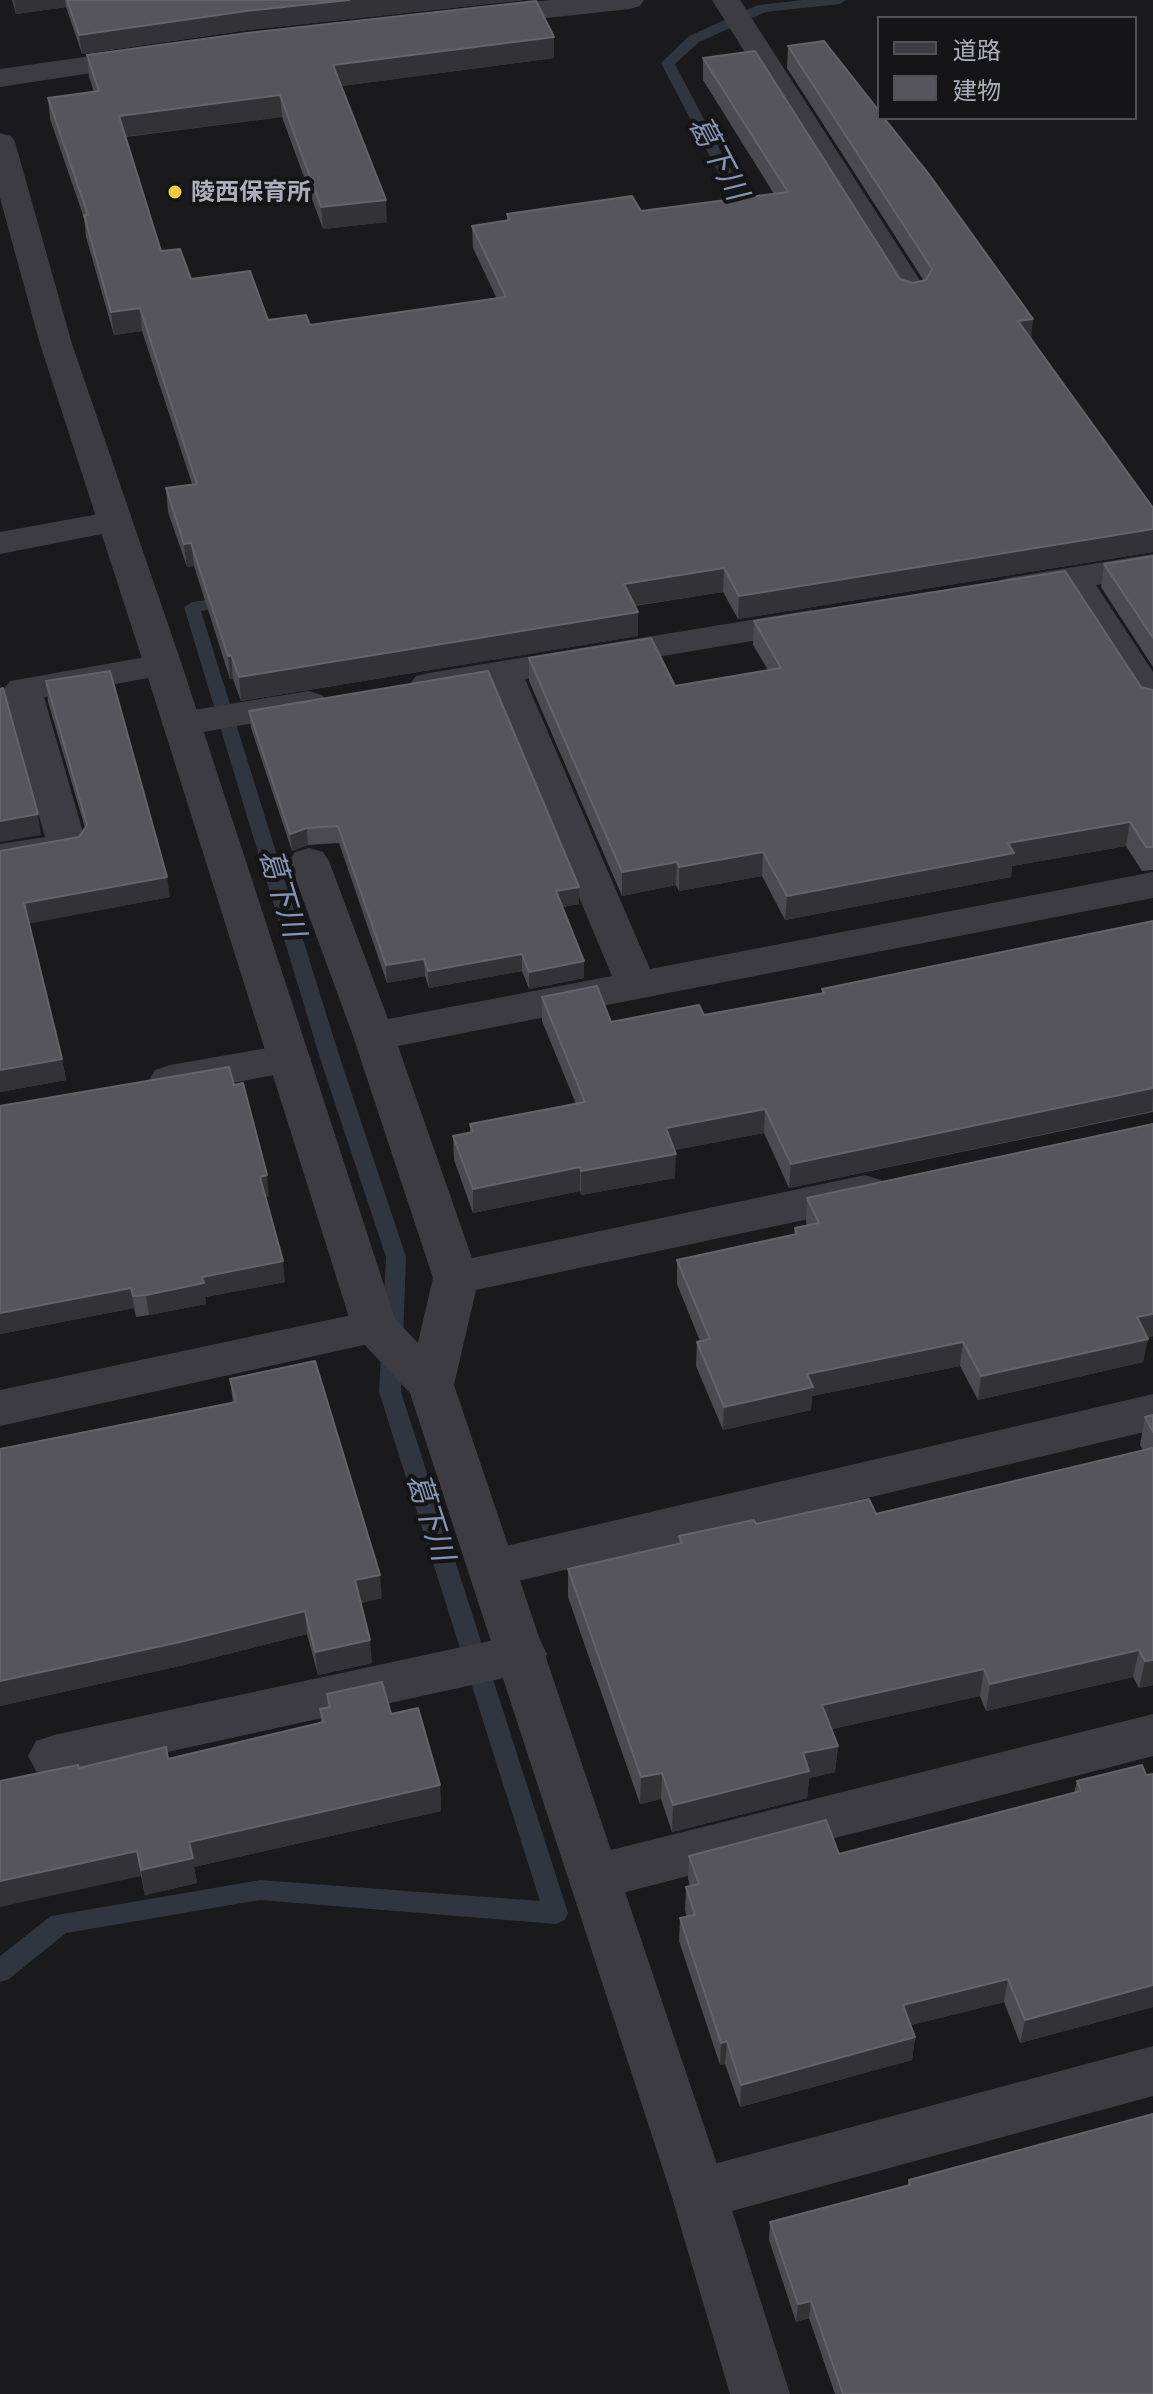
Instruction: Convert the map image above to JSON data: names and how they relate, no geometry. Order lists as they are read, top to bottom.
{
  "water": ["葛下川"],
  "places": ["陵西保育所"],
  "legend": ["道路", "建物"]
}
